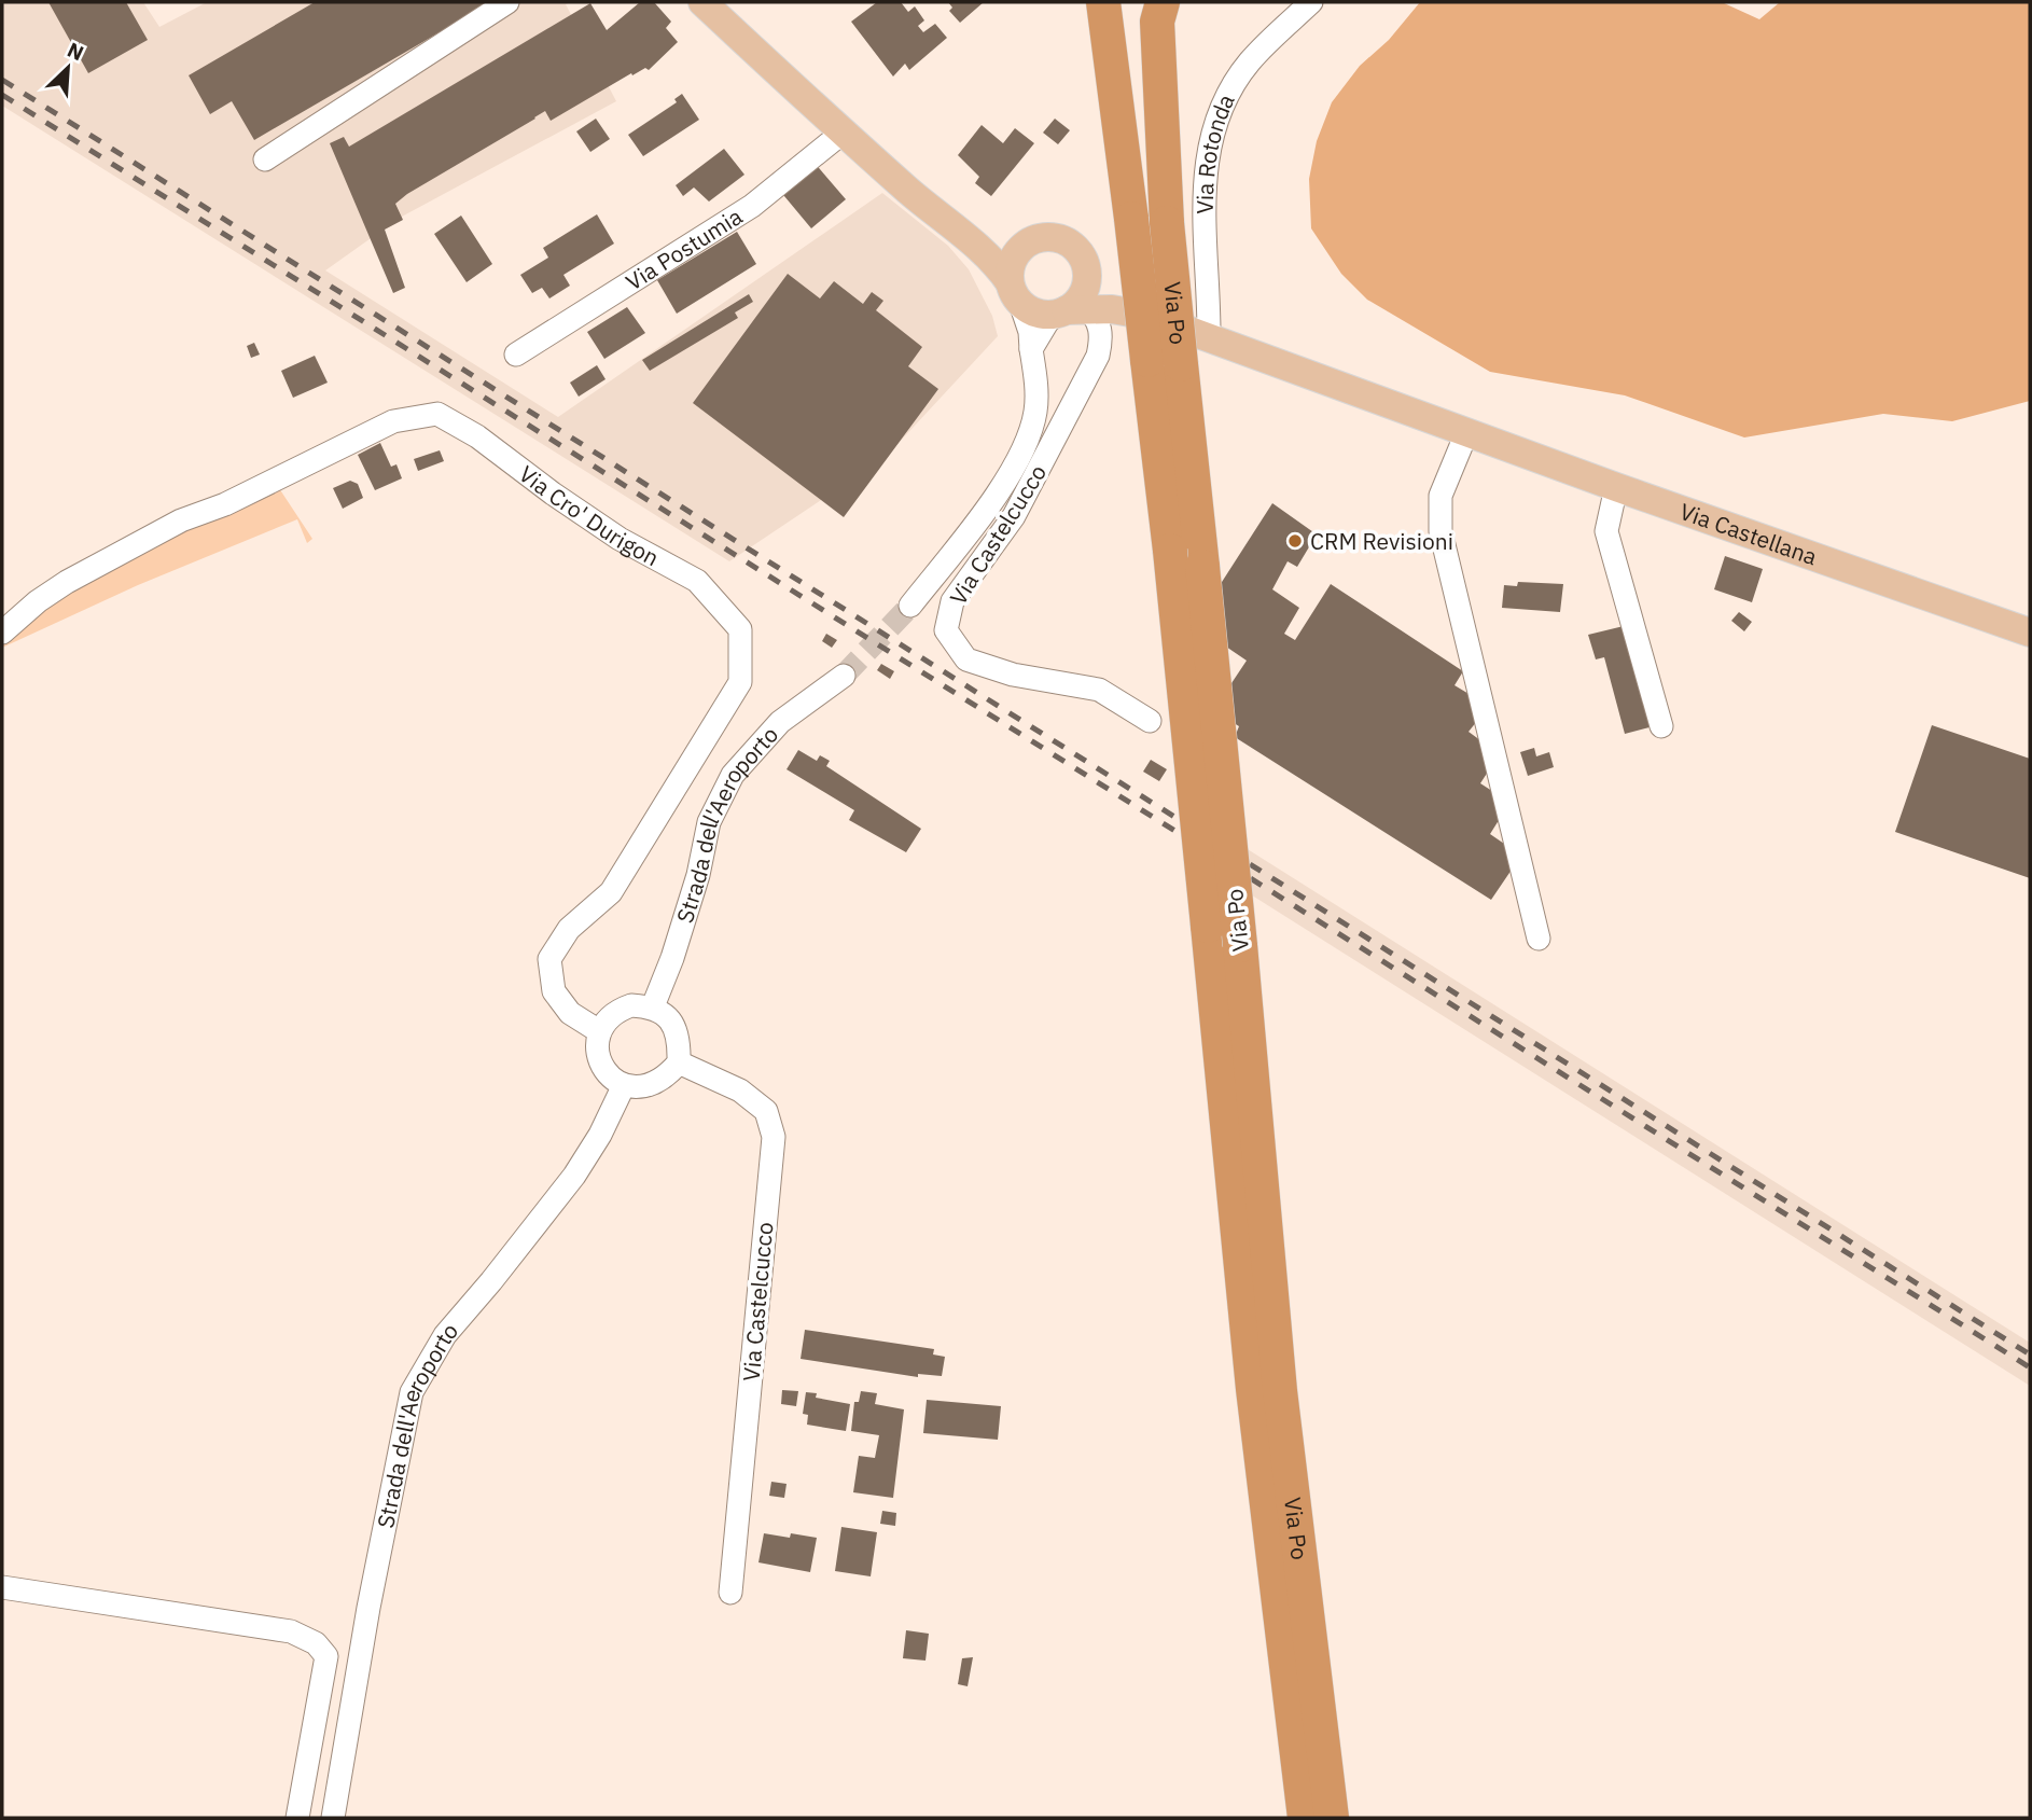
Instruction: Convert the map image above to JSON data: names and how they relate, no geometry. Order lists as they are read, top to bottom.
{
  "streets": {
    "highway": ["Via Po"],
    "main road": ["Via Castellana"],
    "street": [
      "Via Rotonda",
      "Via Postumia",
      "Via Cro' Durigon",
      "Via Castelcucco",
      "Strada dell'Aeroporto"
    ]
  },
  "crossings": [
    ["Via Rotonda", "Via Castellana"],
    ["Via Cro' Durigon", "Via Castelcucco"],
    ["Via Cro' Durigon", "Strada dell'Aeroporto"],
    ["Via Castelcucco", "Strada dell'Aeroporto"]
  ],
  "places": ["CRM Revisioni"],
  "north": "top right"
}
